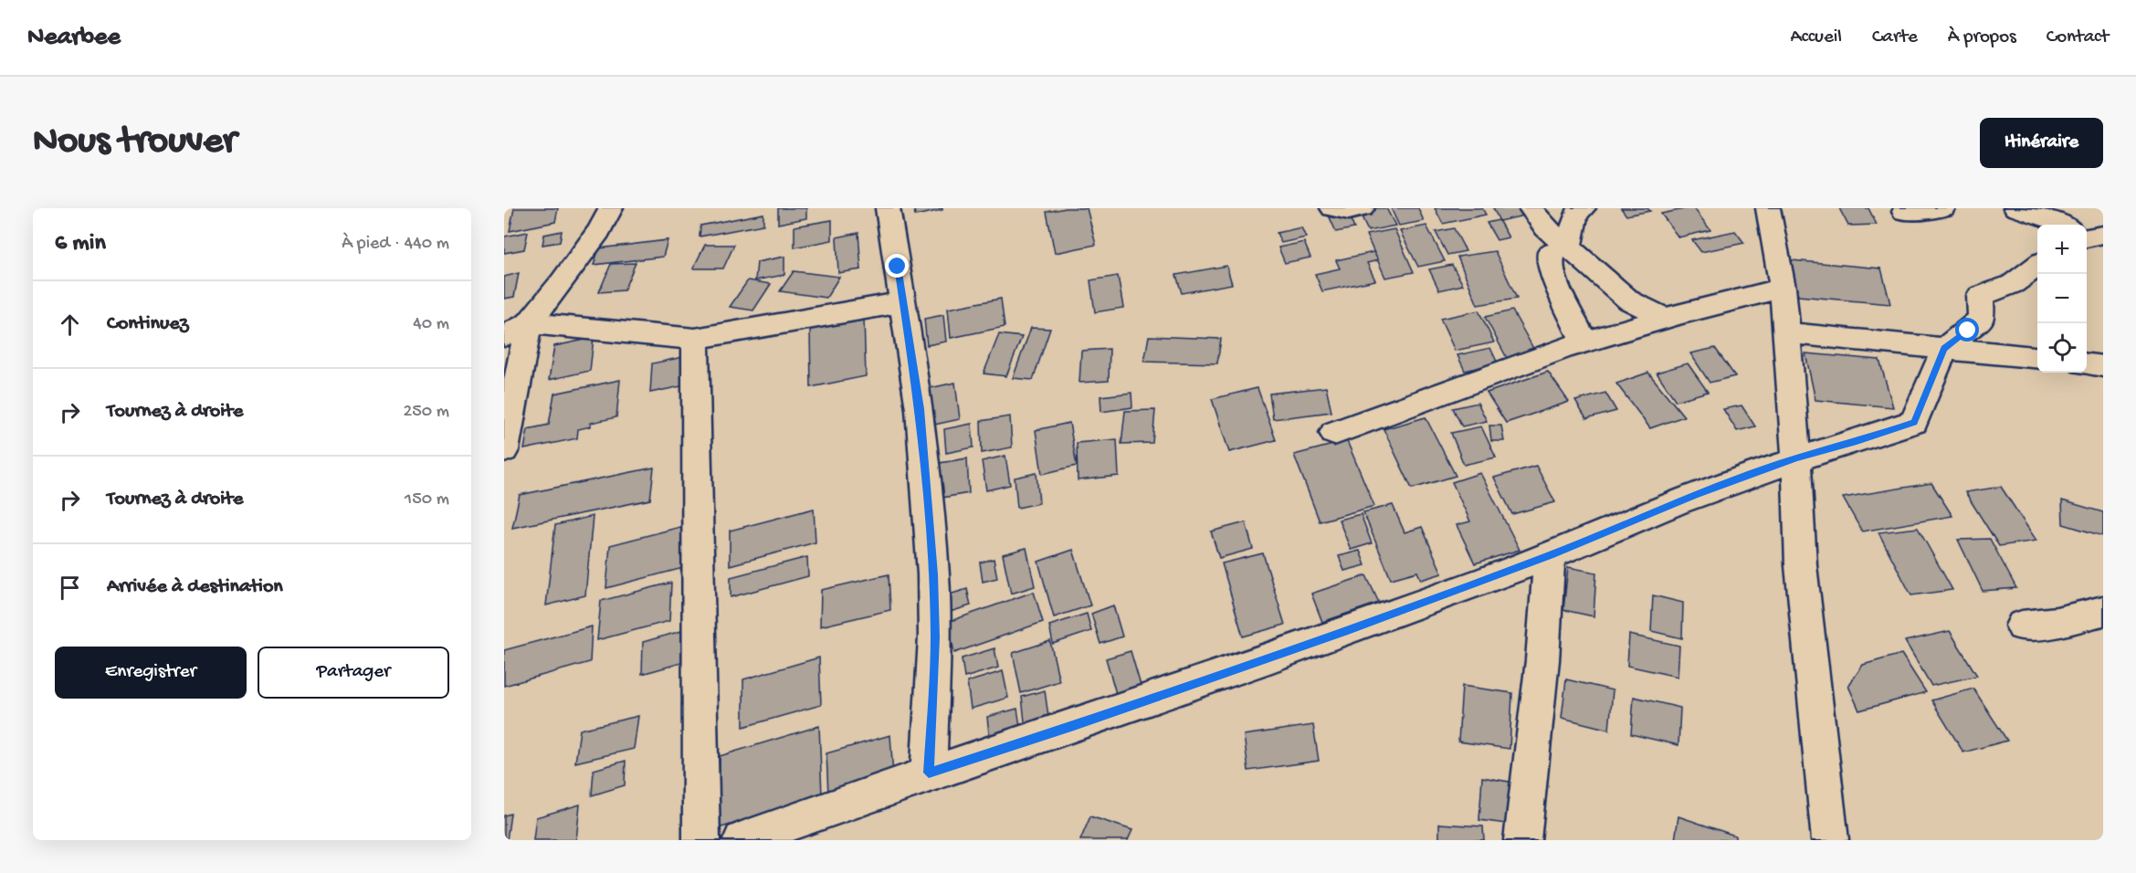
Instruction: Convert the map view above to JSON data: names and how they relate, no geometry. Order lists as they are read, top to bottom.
{
  "page": {
    "header": "Nearbee",
    "nav": [
      "Accueil",
      "Carte",
      "À propos",
      "Contact"
    ],
    "buttons": [
      "Itinéraire",
      ["Enregistrer", "Partager"]
    ],
    "title": "Nous trouver",
    "heading": ["6 min", "À pied · 440 m"],
    "map_buttons": ["+", "−"],
    "list": [
      ["Continuez", "40 m"],
      ["Tournez à droite", "250 m"],
      ["Tournez à droite", "150 m"],
      "Arrivée à destination"
    ]
  }
}
